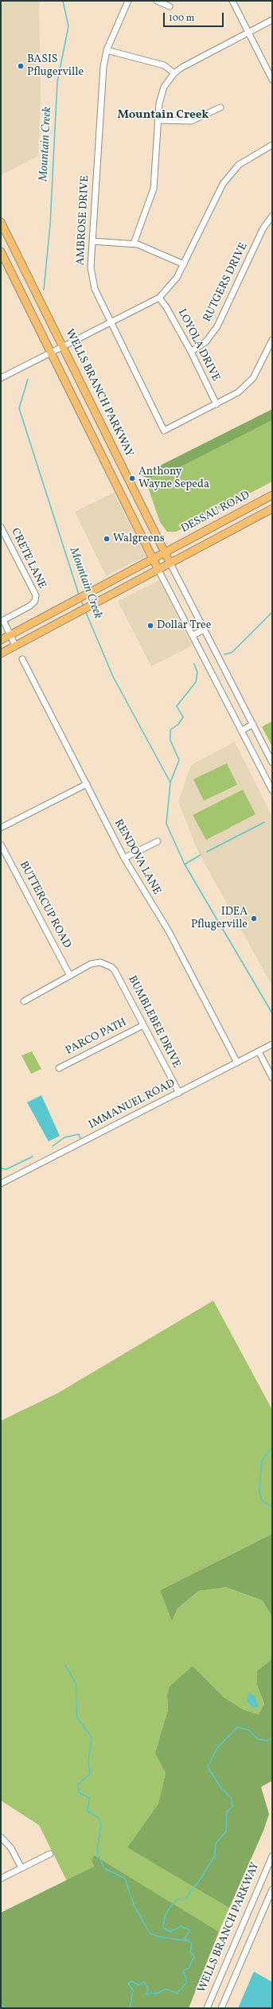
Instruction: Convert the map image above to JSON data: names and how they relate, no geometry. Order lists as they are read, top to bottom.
{
  "streets": {
    "main road": ["WELLS BRANCH PARKWAY", "DESSAU ROAD"],
    "street": [
      "AMBROSE DRIVE",
      "RUTGERS DRIVE",
      "LOYOLA DRIVE",
      "CRETE LANE",
      "RENDOVA LANE",
      "BUTTERCUP ROAD",
      "BUMBLEBEE DRIVE",
      "PARCO PATH",
      "IMMANUEL ROAD"
    ]
  },
  "crossings": [
    ["AMBROSE DRIVE", "LOYOLA DRIVE"],
    ["RUTGERS DRIVE", "LOYOLA DRIVE"],
    ["WELLS BRANCH PARKWAY", "DESSAU ROAD"],
    ["RENDOVA LANE", "IMMANUEL ROAD"],
    ["BUTTERCUP ROAD", "BUMBLEBEE DRIVE"],
    ["BUMBLEBEE DRIVE", "PARCO PATH"],
    ["BUMBLEBEE DRIVE", "IMMANUEL ROAD"]
  ],
  "districts": ["Mountain Creek"],
  "water": ["Mountain Creek"],
  "places": [
    "BASIS Pflugerville",
    "Anthony Wayne Sepeda",
    "Walgreens",
    "Dollar Tree",
    "IDEA Pflugerville"
  ],
  "scale_bar": "100 m"
}
